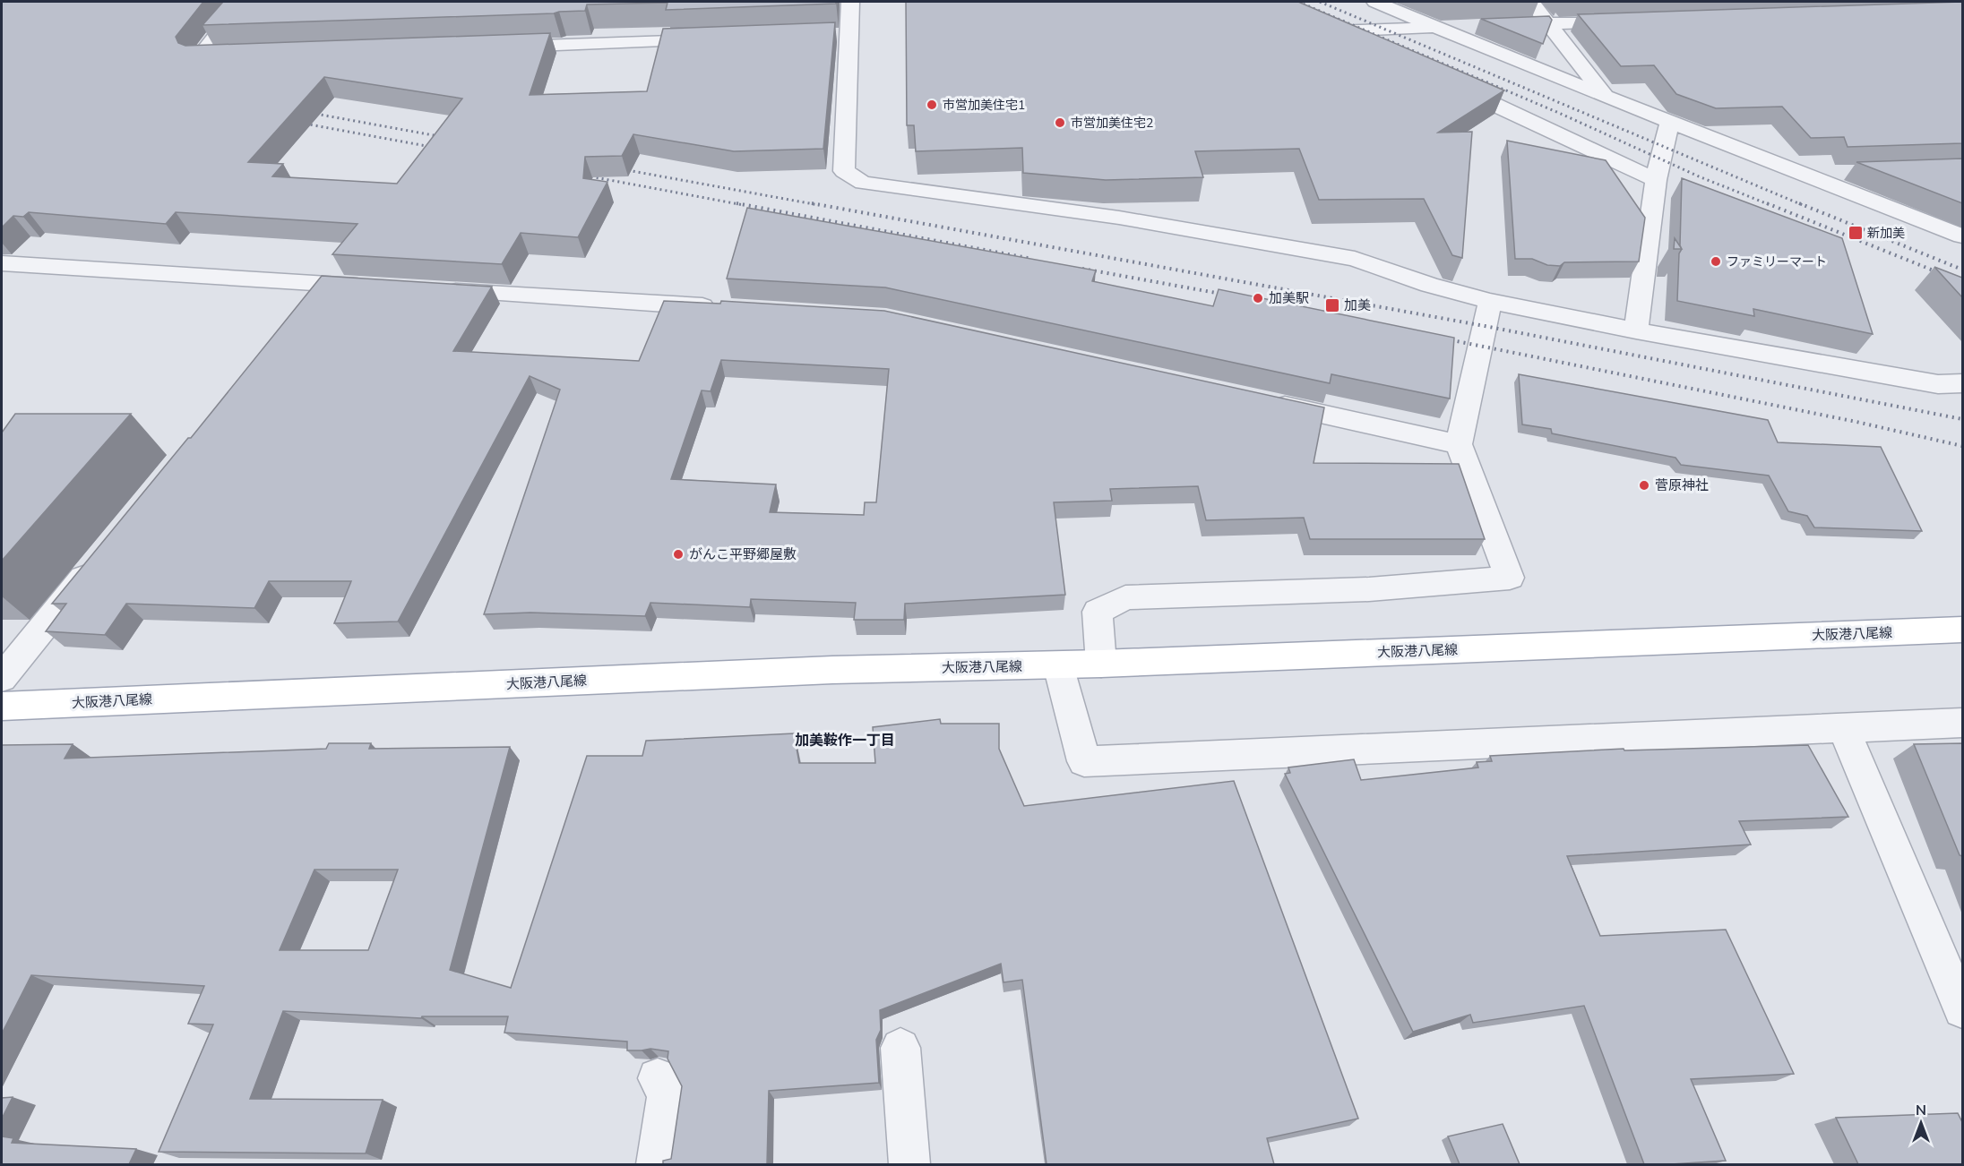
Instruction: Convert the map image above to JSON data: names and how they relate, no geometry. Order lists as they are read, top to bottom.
{
  "streets": {
    "main road": ["大阪港八尾線"]
  },
  "districts": ["加美鞍作一丁目"],
  "places": {
    "other": [
      "市営加美住宅1",
      "市営加美住宅2",
      "ファミリーマート",
      "加美駅",
      "菅原神社",
      "がんこ平野郷屋敷"
    ],
    "transit": ["新加美", "加美"]
  },
  "north": "top"
}
